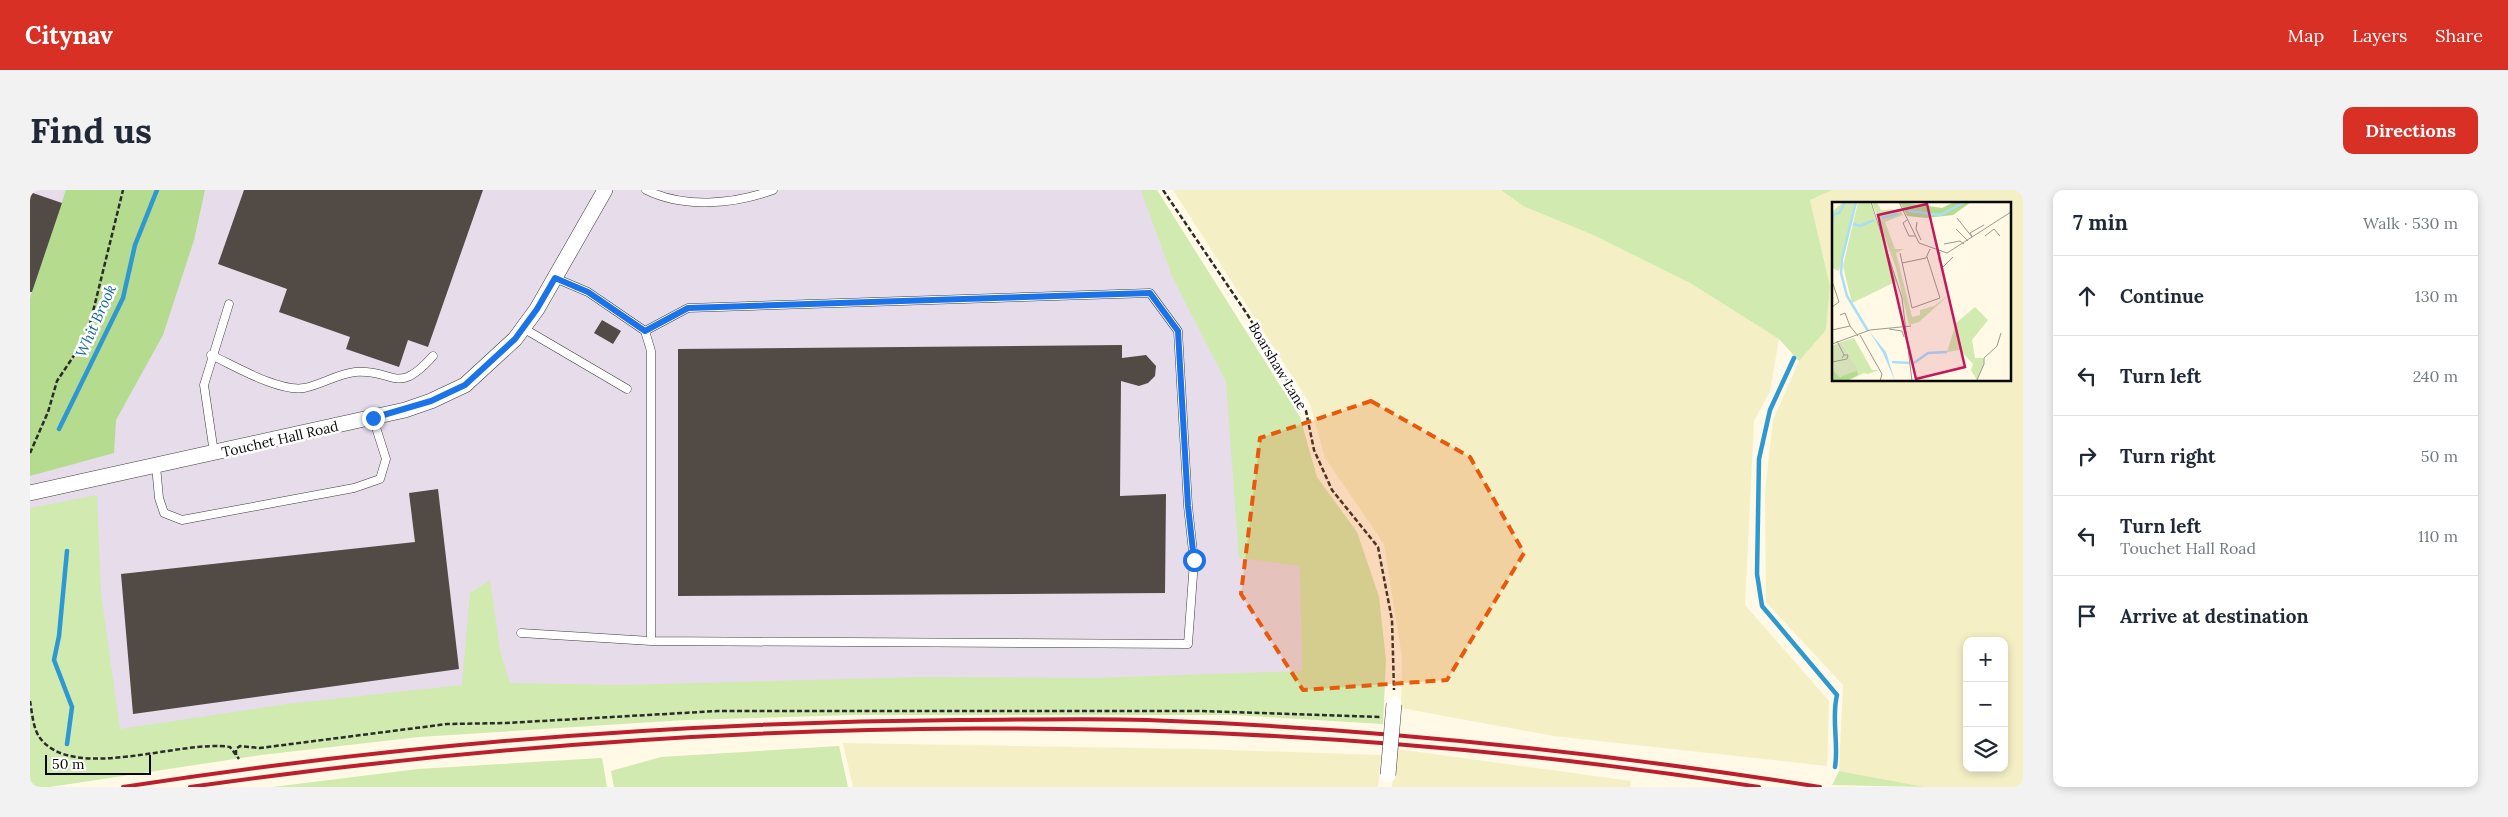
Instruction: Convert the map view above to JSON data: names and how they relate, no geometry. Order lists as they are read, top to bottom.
{
  "streets": {
    "street": ["Touchet Hall Road"],
    "path": ["Boarshaw Lane"]
  },
  "water": ["Whit Brook"],
  "scale_bar": "50 m",
  "page": {
    "header": "Citynav",
    "nav": ["Map", "Layers", "Share"],
    "buttons": "Directions",
    "title": "Find us",
    "heading": ["7 min", "Walk · 530 m"],
    "list": [
      ["Continue", "130 m"],
      ["Turn left", "240 m"],
      ["Turn right", "50 m"],
      ["Turn left", "Touchet Hall Road", "110 m"],
      "Arrive at destination"
    ],
    "map_buttons": ["+", "−"],
    "scale": "50 m"
  }
}
